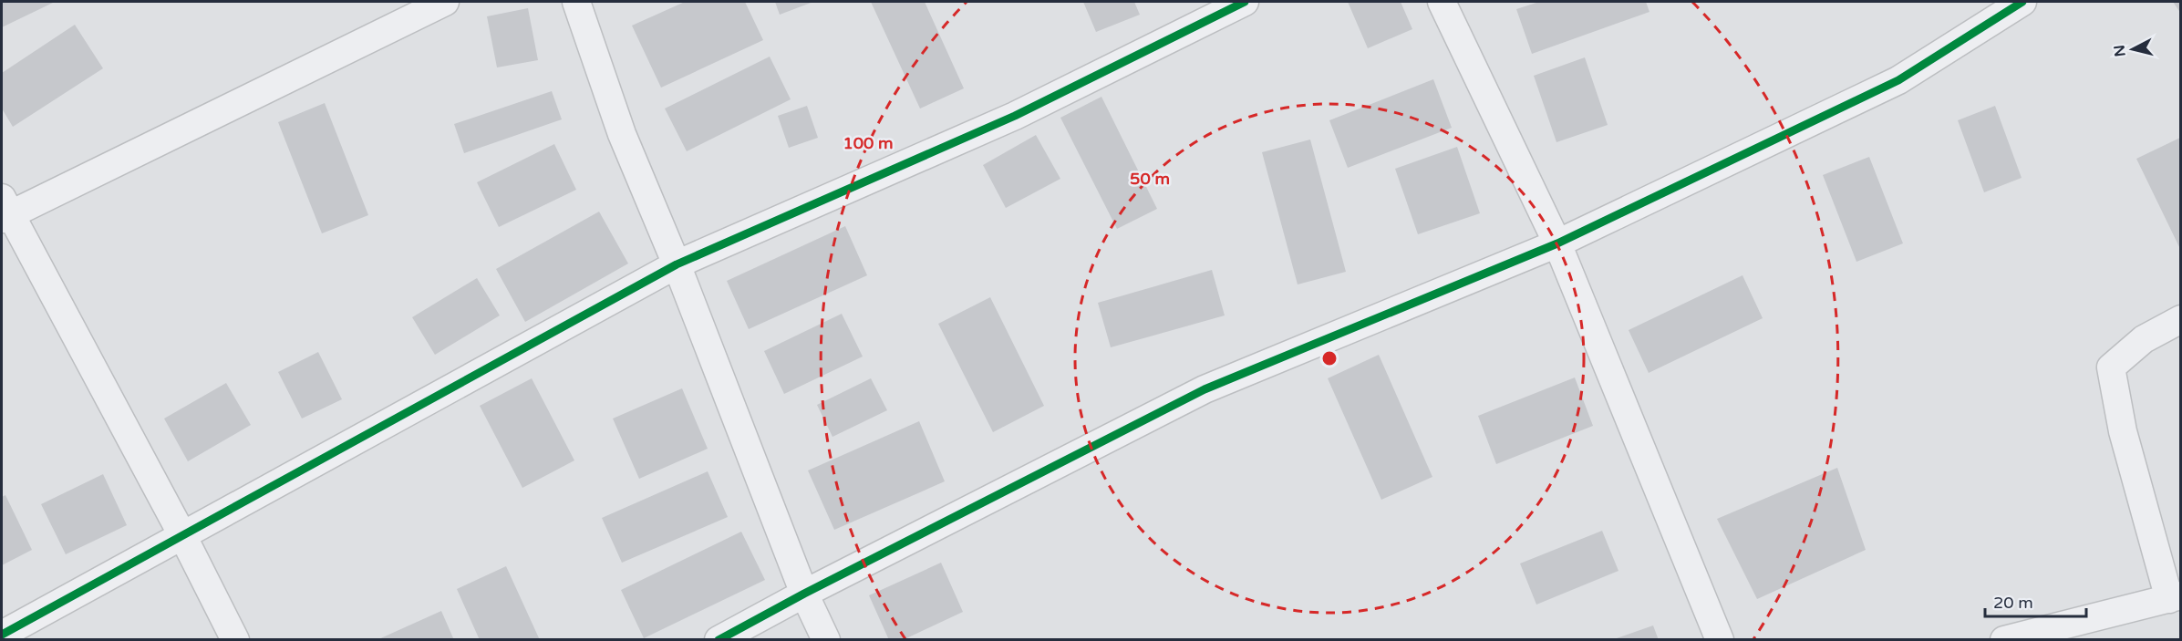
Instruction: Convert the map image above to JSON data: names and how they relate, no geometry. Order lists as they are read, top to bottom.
{
  "scale_bar": "20 m",
  "north": "left",
  "rings": ["100 m", "50 m"]
}
